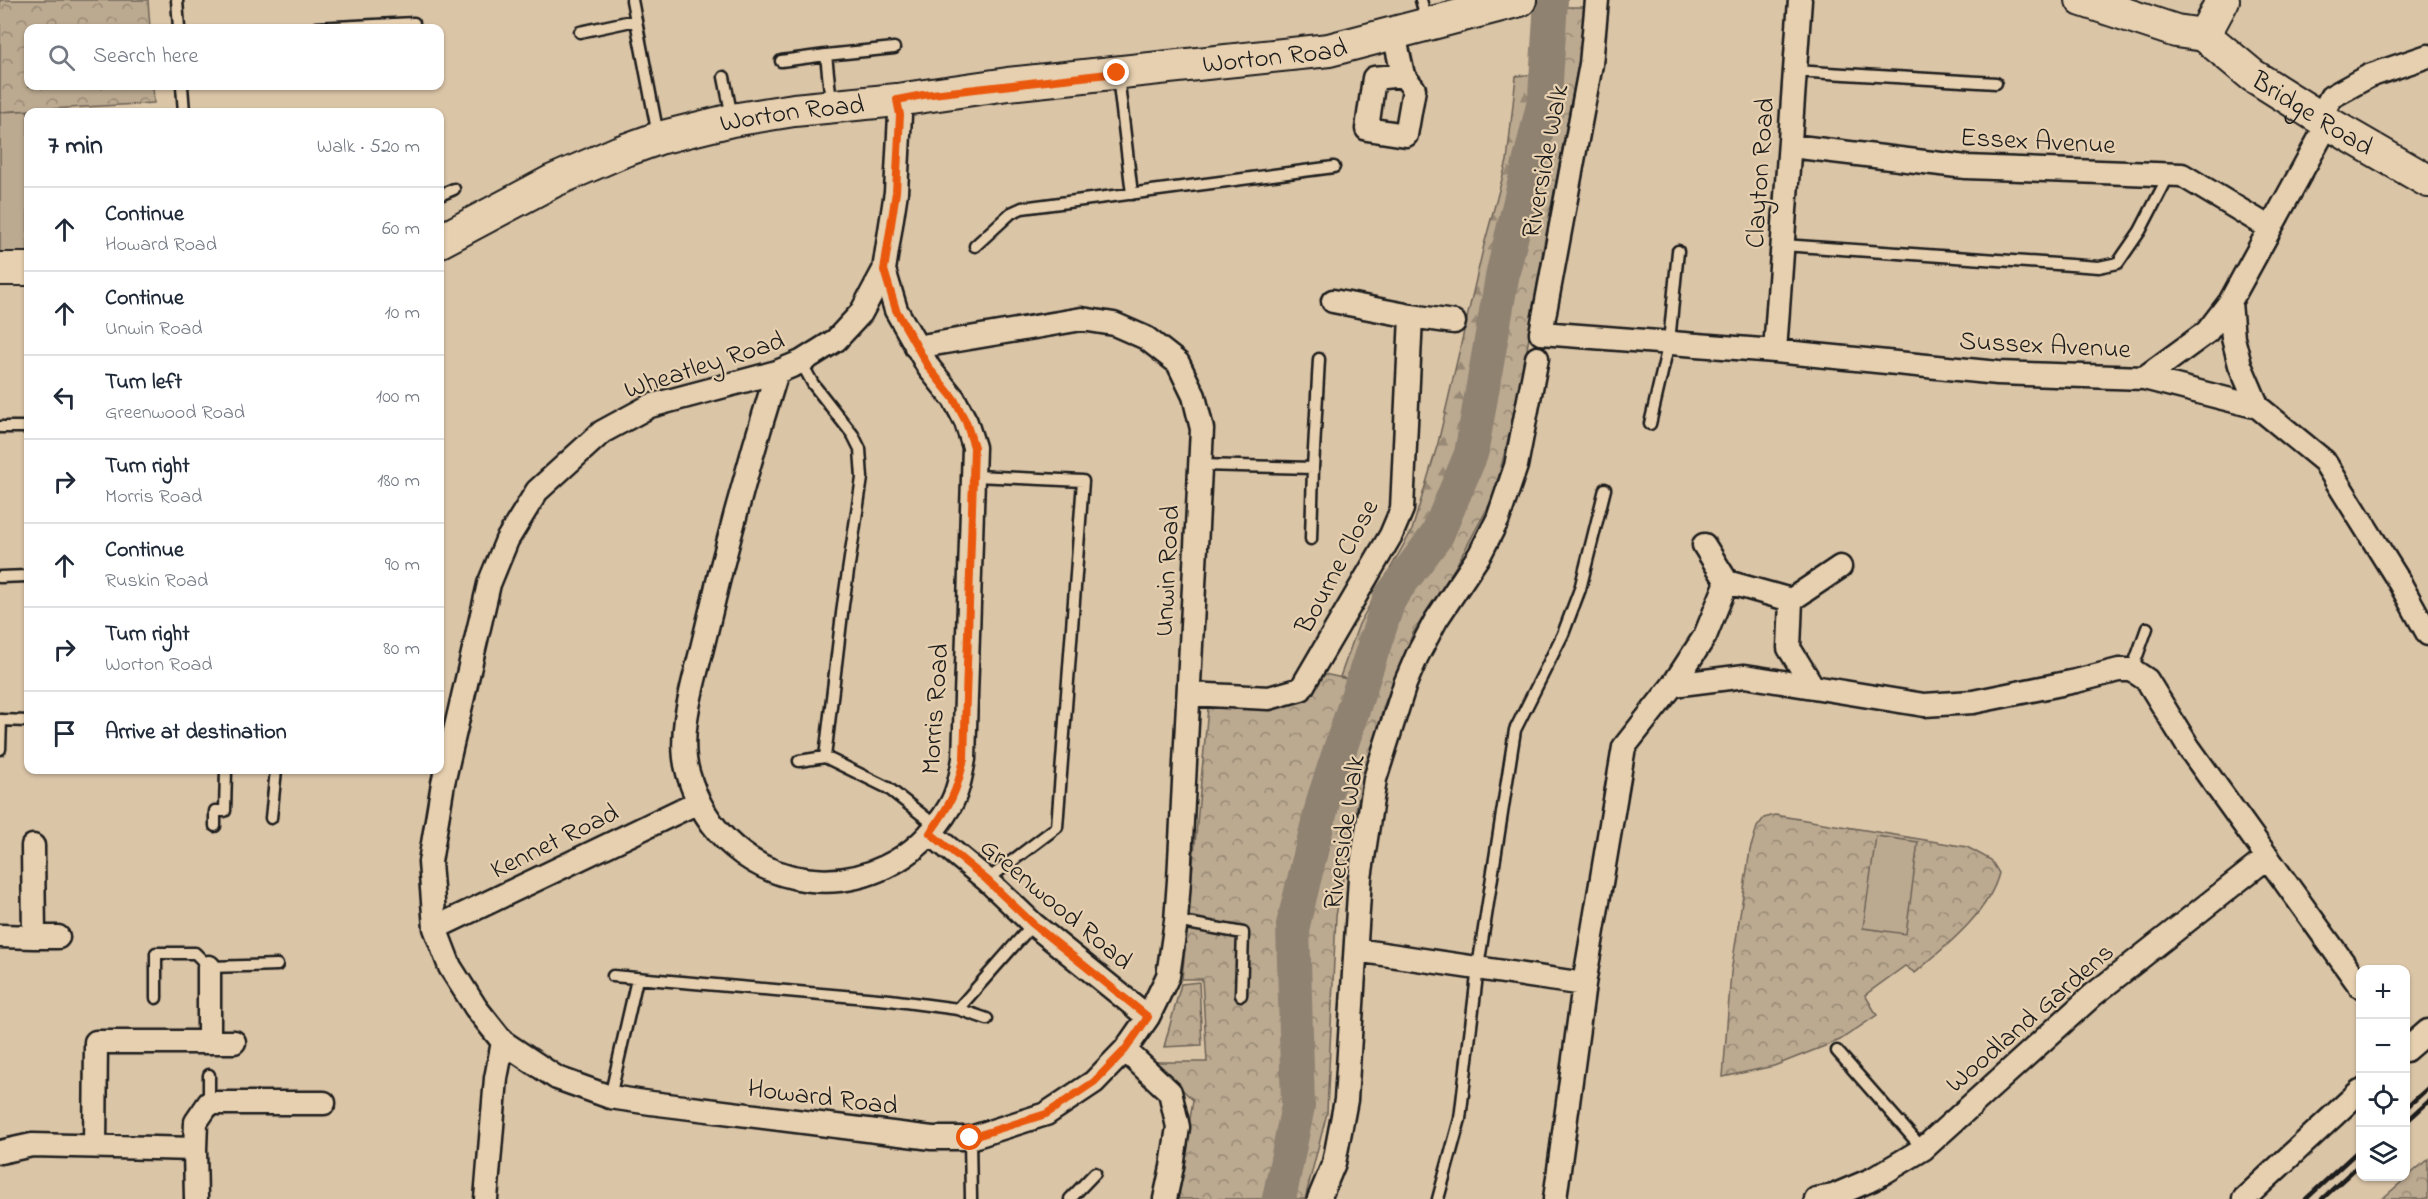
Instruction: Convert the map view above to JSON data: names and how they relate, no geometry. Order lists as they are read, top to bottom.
{
  "streets": {
    "street": [
      "Worton Road",
      "Bridge Road",
      "Essex Avenue",
      "Riverside Walk",
      "Clayton Road",
      "Sussex Avenue",
      "Wheatley Road",
      "Bourne Close",
      "Unwin Road",
      "Morris Road",
      "Kennet Road",
      "Greenwood Road",
      "Woodland Gardens",
      "Howard Road"
    ]
  },
  "crossings": [
    ["Essex Avenue", "Clayton Road"],
    ["Riverside Walk", "Sussex Avenue"],
    ["Clayton Road", "Sussex Avenue"],
    ["Wheatley Road", "Morris Road"],
    ["Wheatley Road", "Kennet Road"],
    ["Wheatley Road", "Howard Road"],
    ["Bourne Close", "Unwin Road"],
    ["Unwin Road", "Morris Road"],
    ["Unwin Road", "Greenwood Road"],
    ["Unwin Road", "Howard Road"],
    ["Morris Road", "Kennet Road"],
    ["Morris Road", "Greenwood Road"]
  ],
  "page": {
    "search": "Search here",
    "heading": ["7 min", "Walk · 520 m"],
    "list": [
      ["Continue", "Howard Road", "60 m"],
      ["Continue", "Unwin Road", "10 m"],
      ["Turn left", "Greenwood Road", "100 m"],
      ["Turn right", "Morris Road", "180 m"],
      ["Continue", "Ruskin Road", "90 m"],
      ["Turn right", "Worton Road", "80 m"],
      "Arrive at destination"
    ],
    "map_buttons": ["+", "−"]
  }
}
